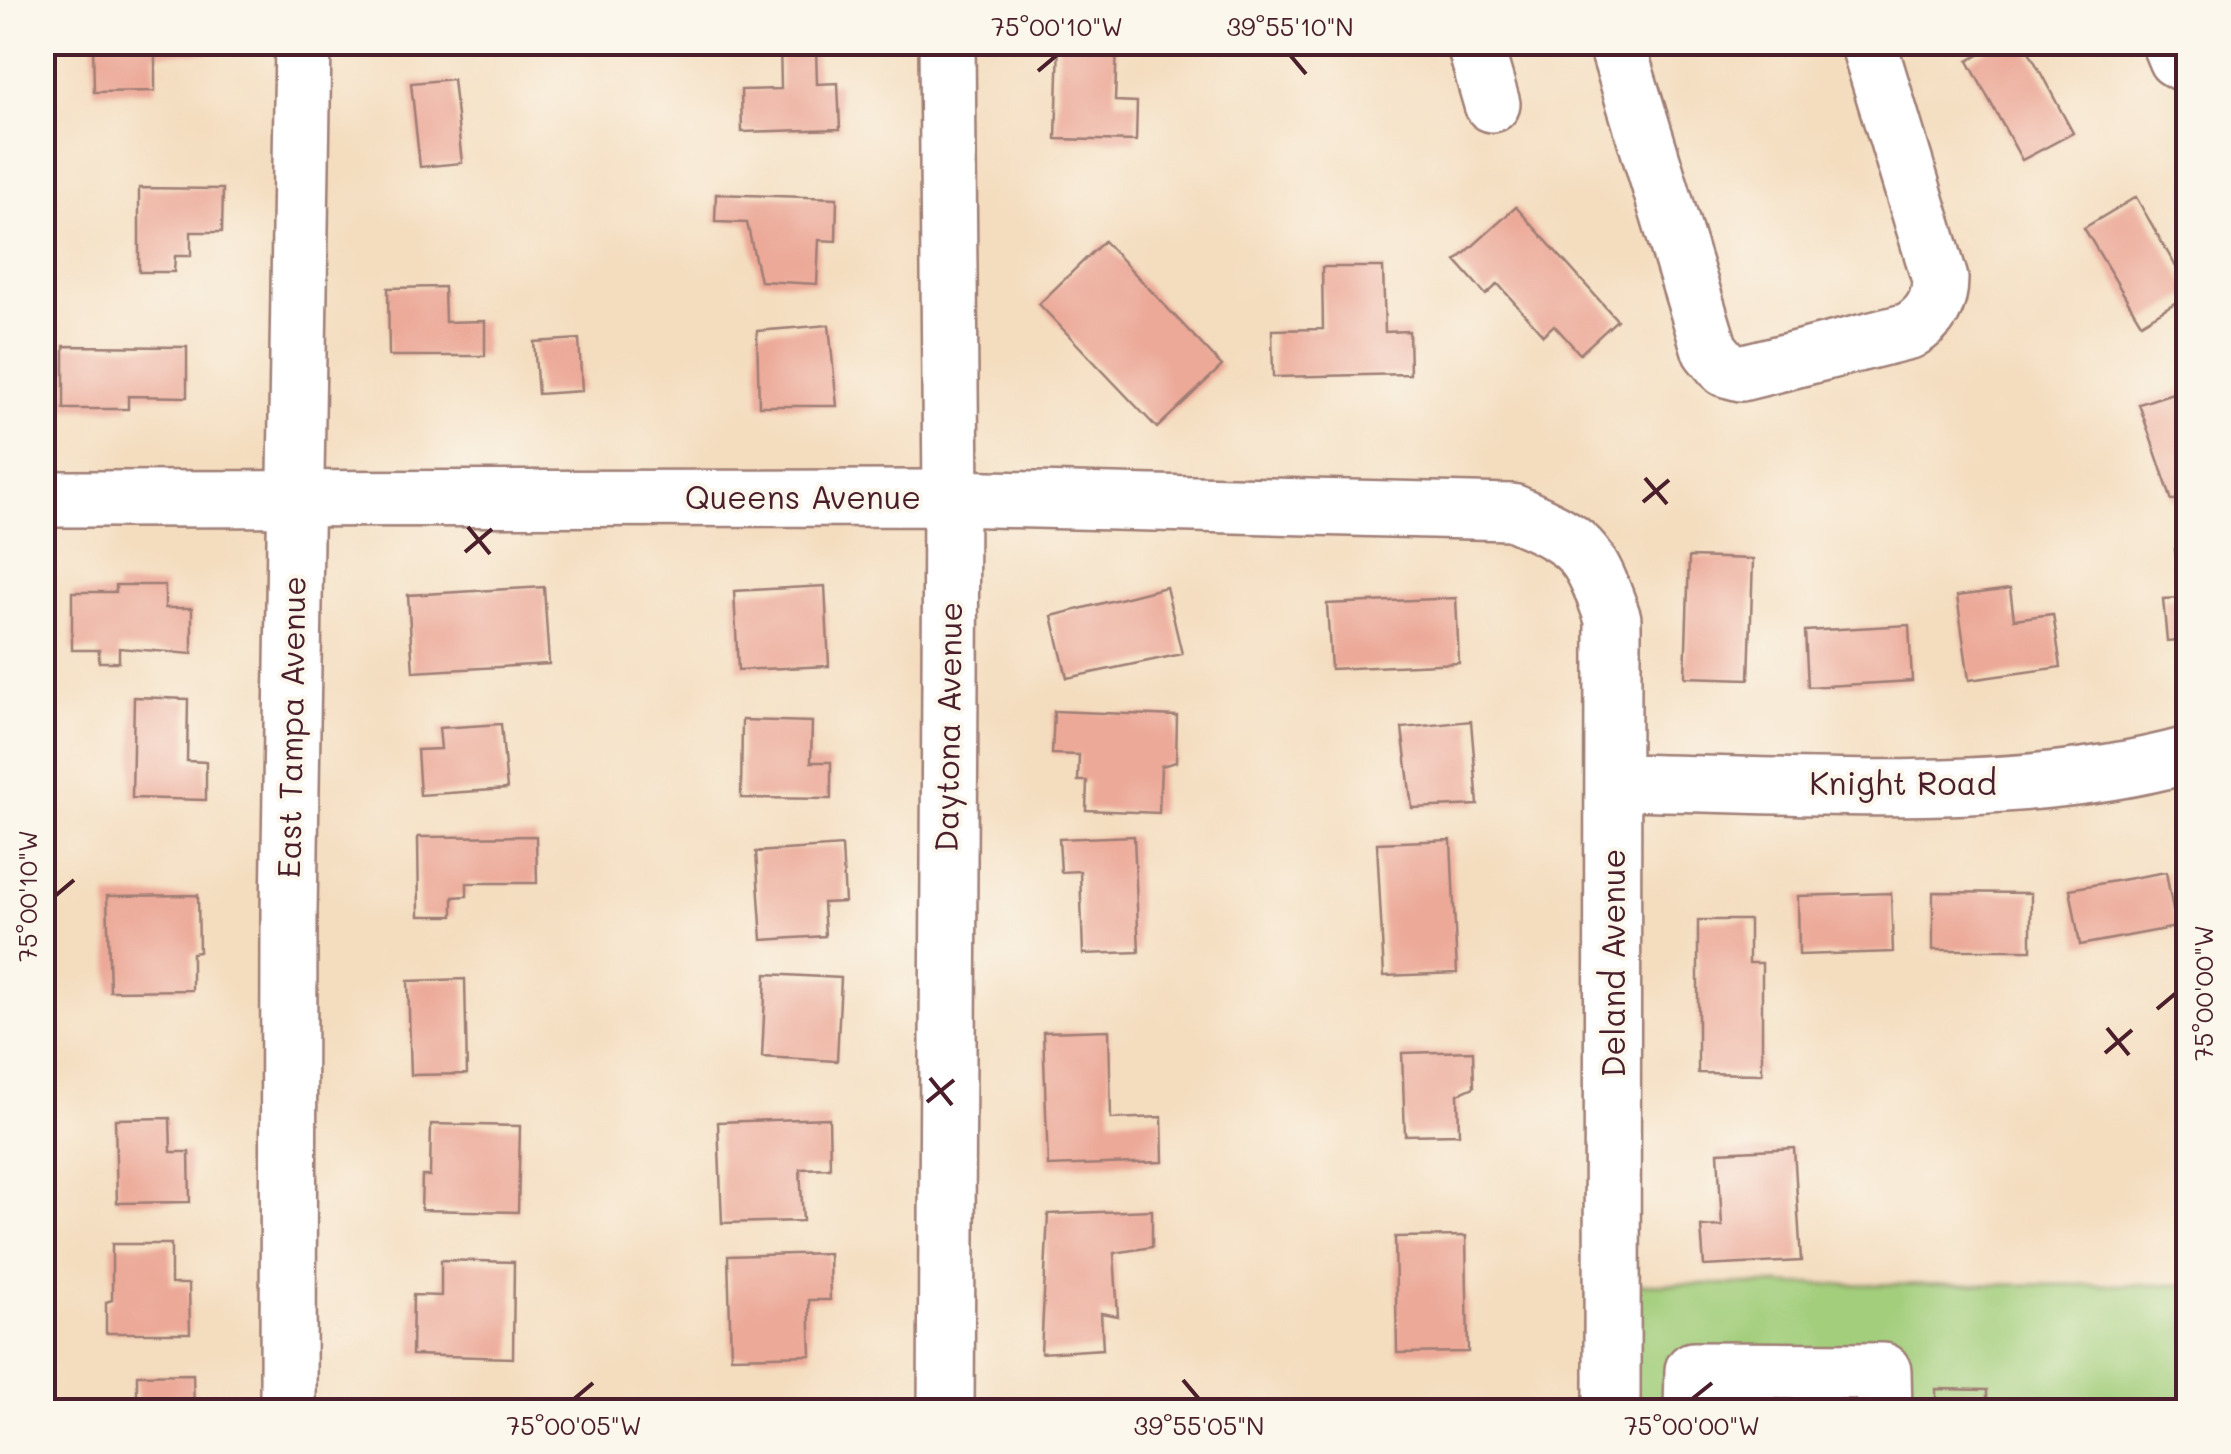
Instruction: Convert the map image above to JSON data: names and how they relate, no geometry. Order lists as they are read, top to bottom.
{
  "streets": {
    "street": [
      "Queens Avenue",
      "East Tampa Avenue",
      "Daytona Avenue",
      "Knight Road",
      "Deland Avenue"
    ]
  },
  "crossings": [
    ["Queens Avenue", "East Tampa Avenue"],
    ["Queens Avenue", "Daytona Avenue"],
    ["Queens Avenue", "Deland Avenue"],
    ["Knight Road", "Deland Avenue"]
  ],
  "coordinates": [
    "75°00'10\"W",
    "39°55'10\"N",
    "75°00'00\"W",
    "75°00'05\"W",
    "39°55'05\"N"
  ]
}
